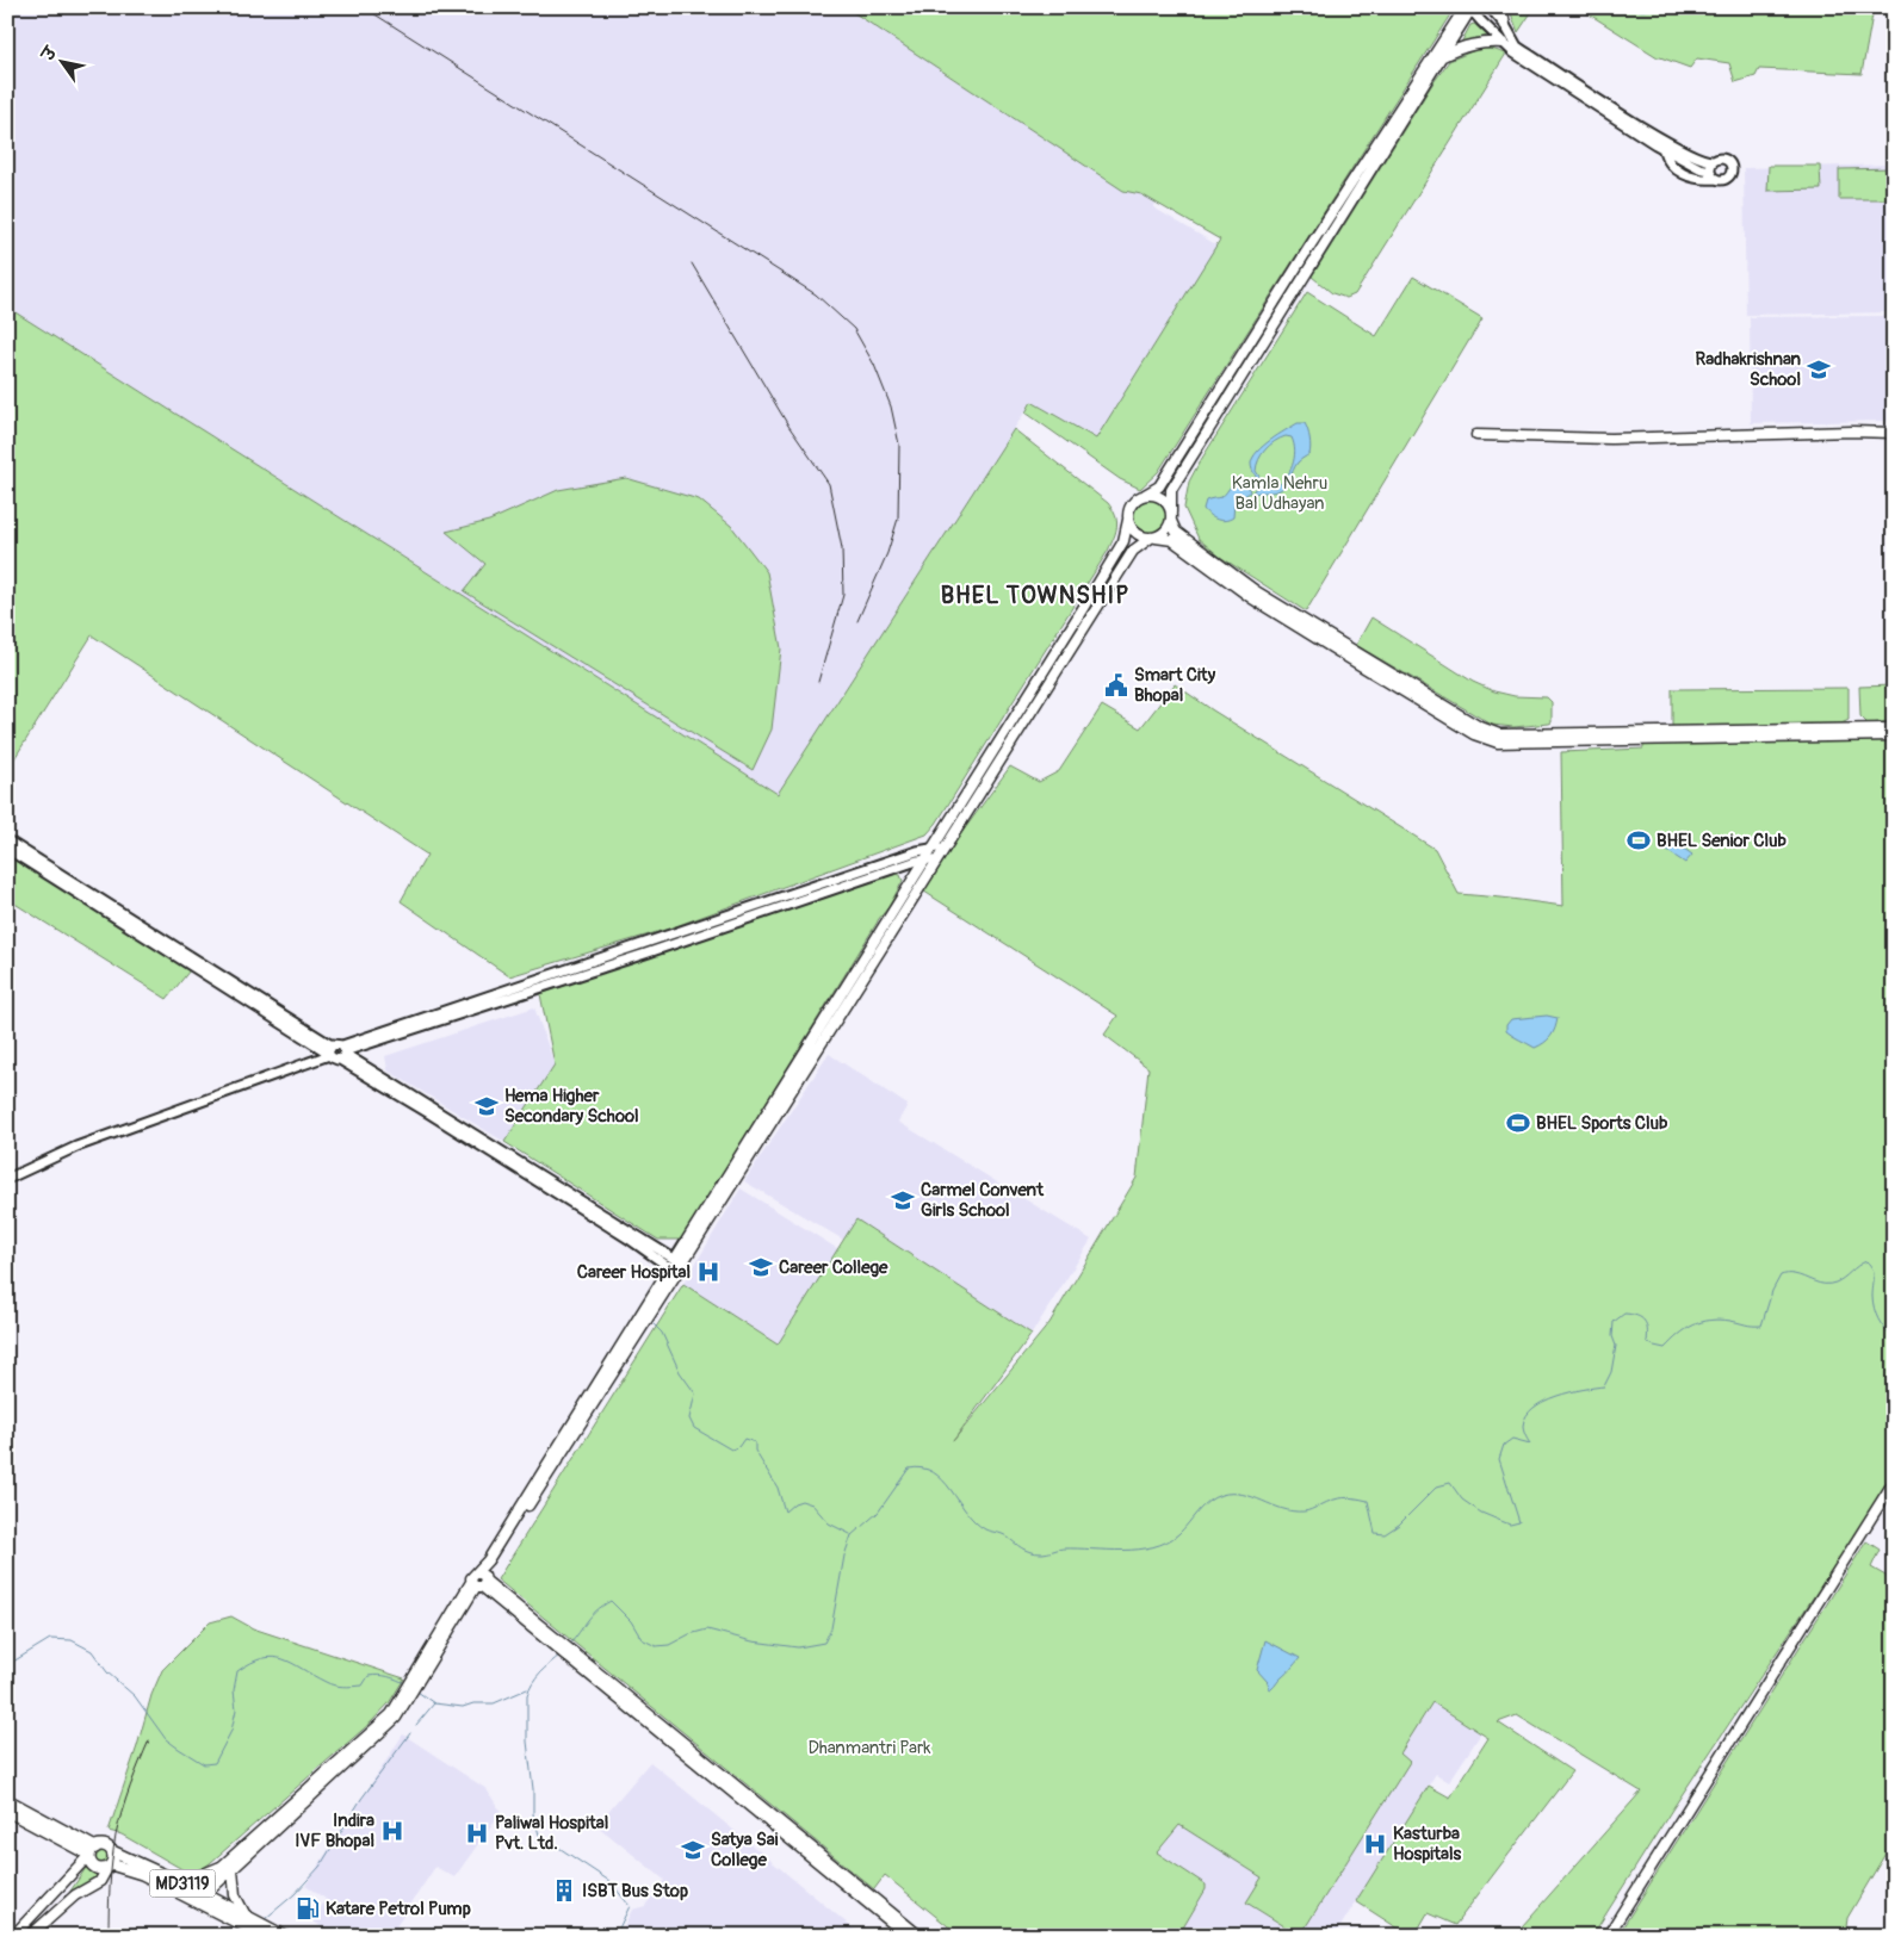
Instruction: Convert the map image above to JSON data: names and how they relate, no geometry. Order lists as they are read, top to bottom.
{
  "streets": {
    "main road": ["MD3119"]
  },
  "districts": ["BHEL TOWNSHIP"],
  "parks": ["Kamla Nehru Bal Udhayan", "Dhanmantri Park"],
  "places": {
    "school or university": [
      "Radhakrishnan School",
      "Hema Higher Secondary School",
      "Carmel Convent Girls School",
      "Career College",
      "Satya Sai College"
    ],
    "public building": ["Smart City Bhopal"],
    "sports": ["BHEL Senior Club", "BHEL Sports Club"],
    "hospital": [
      "Career Hospital",
      "Indira IVF Bhopal",
      "Paliwal Hospital Pvt. Ltd.",
      "Kasturba Hospitals"
    ],
    "building": ["ISBT Bus Stop"],
    "fuel station": ["Katare Petrol Pump"]
  },
  "north": "top left"
}
